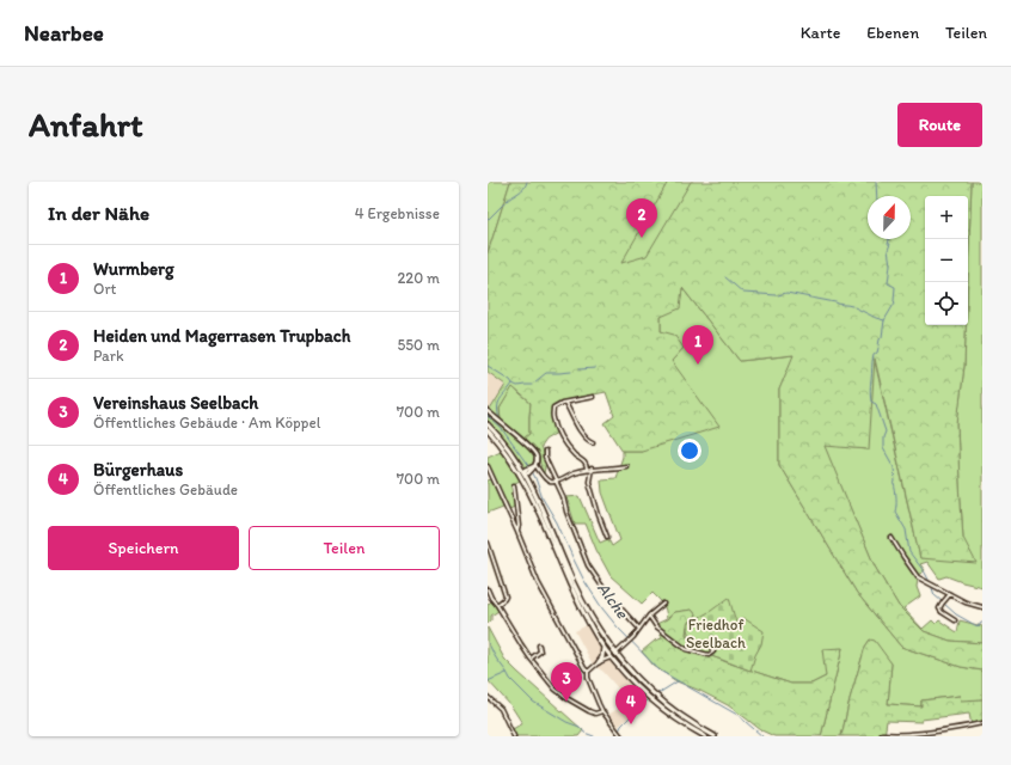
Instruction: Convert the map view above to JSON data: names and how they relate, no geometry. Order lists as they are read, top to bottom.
{
  "water": ["Alche"],
  "parks": ["Friedhof Seelbach"],
  "north": "top",
  "page": {
    "header": "Nearbee",
    "nav": ["Karte", "Ebenen", "Teilen"],
    "buttons": [
      "Route",
      ["Speichern", "Teilen"]
    ],
    "title": "Anfahrt",
    "heading": ["In der Nähe", "4 Ergebnisse"],
    "map_buttons": ["+", "−"],
    "pins": [
      "2",
      "1",
      "3",
      "4"
    ],
    "list": [
      {
        "mark": "1",
        "name": "Wurmberg",
        "note": "Ort",
        "value": "220 m"
      },
      {
        "mark": "2",
        "name": "Heiden und Magerrasen Trupbach",
        "note": "Park",
        "value": "550 m"
      },
      {
        "mark": "3",
        "name": "Vereinshaus Seelbach",
        "note": "Öffentliches Gebäude · Am Köppel",
        "value": "700 m"
      },
      {
        "mark": "4",
        "name": "Bürgerhaus",
        "note": "Öffentliches Gebäude",
        "value": "700 m"
      }
    ]
  }
}
